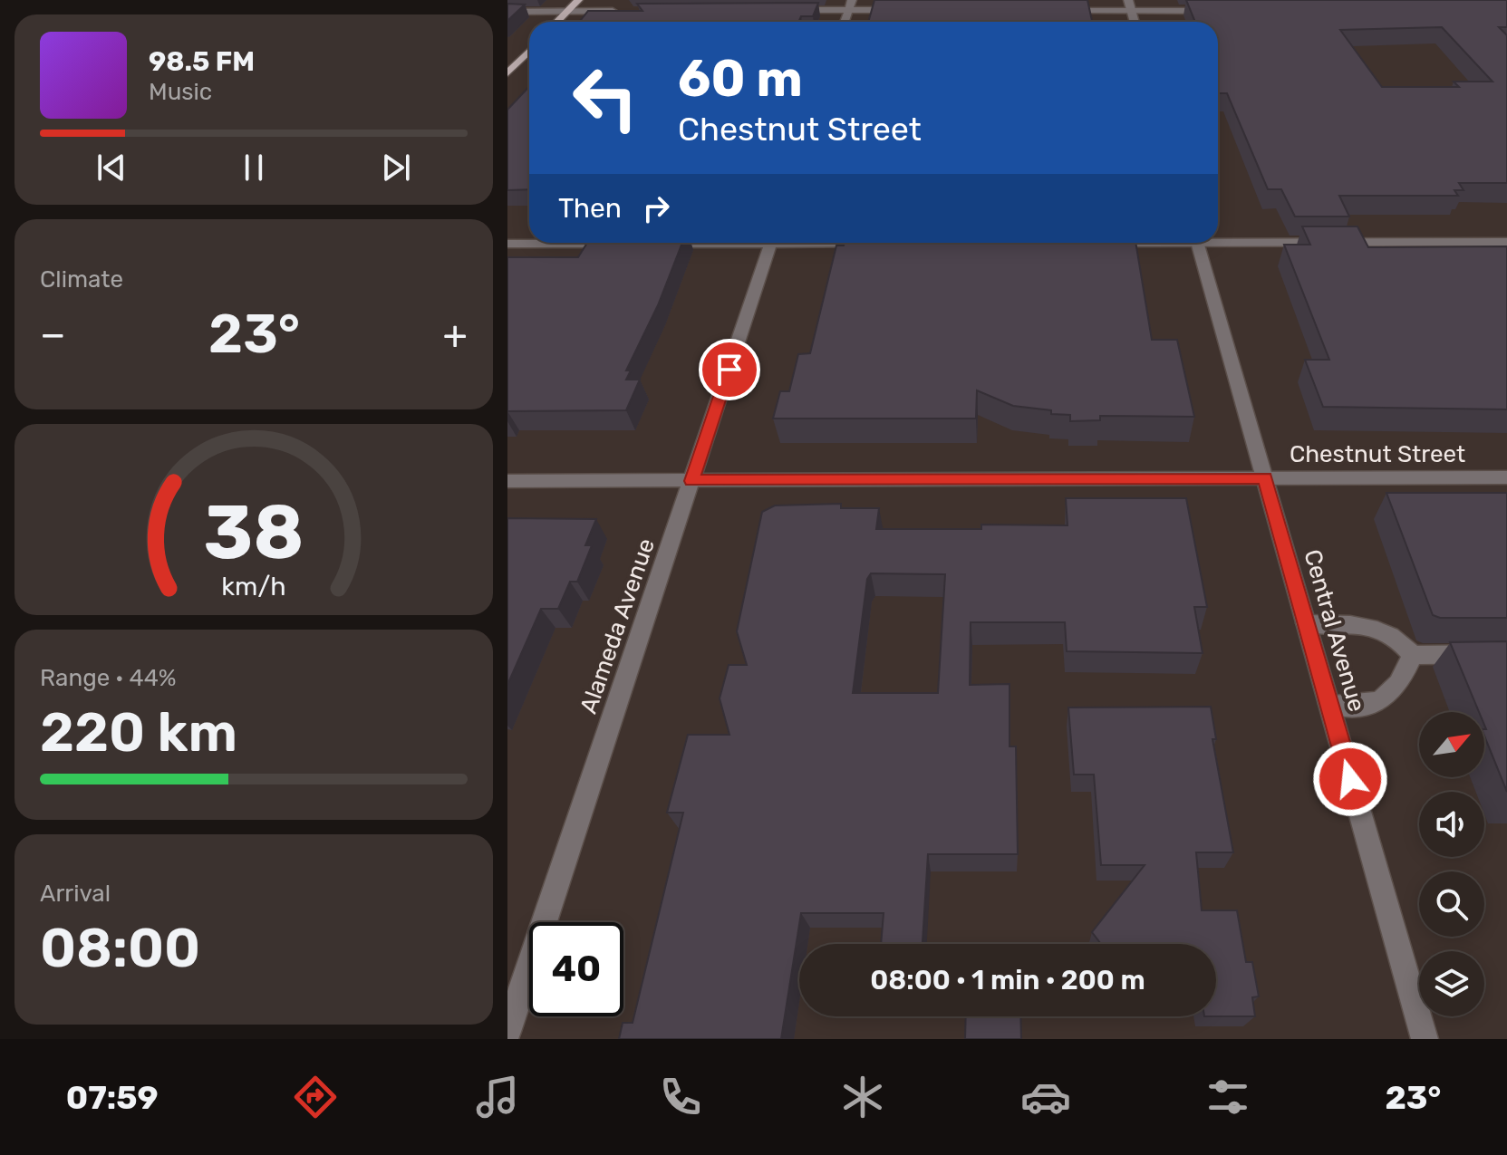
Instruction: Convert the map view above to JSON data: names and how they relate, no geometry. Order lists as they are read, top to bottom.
{
  "streets": {
    "street": ["Chestnut Street", "Alameda Avenue", "Central Avenue"]
  },
  "crossings": [
    ["Chestnut Street", "Alameda Avenue"],
    ["Chestnut Street", "Central Avenue"]
  ],
  "north": "top right",
  "page": {
    "turn": ["60 m", "Chestnut Street"],
    "song": ["98.5 FM", "Music"],
    "then": "Then",
    "tile": [
      "Climate",
      ["Range · 44%", "220 km"],
      ["Arrival", "08:00"]
    ],
    "heat": ["−", "23°", "+"],
    "limit": "40",
    "trip": "08:00 · 1 min · 200 m",
    "tabs": ["07:59", "23°"],
    "gauge": ["38", "km/h"]
  }
}
